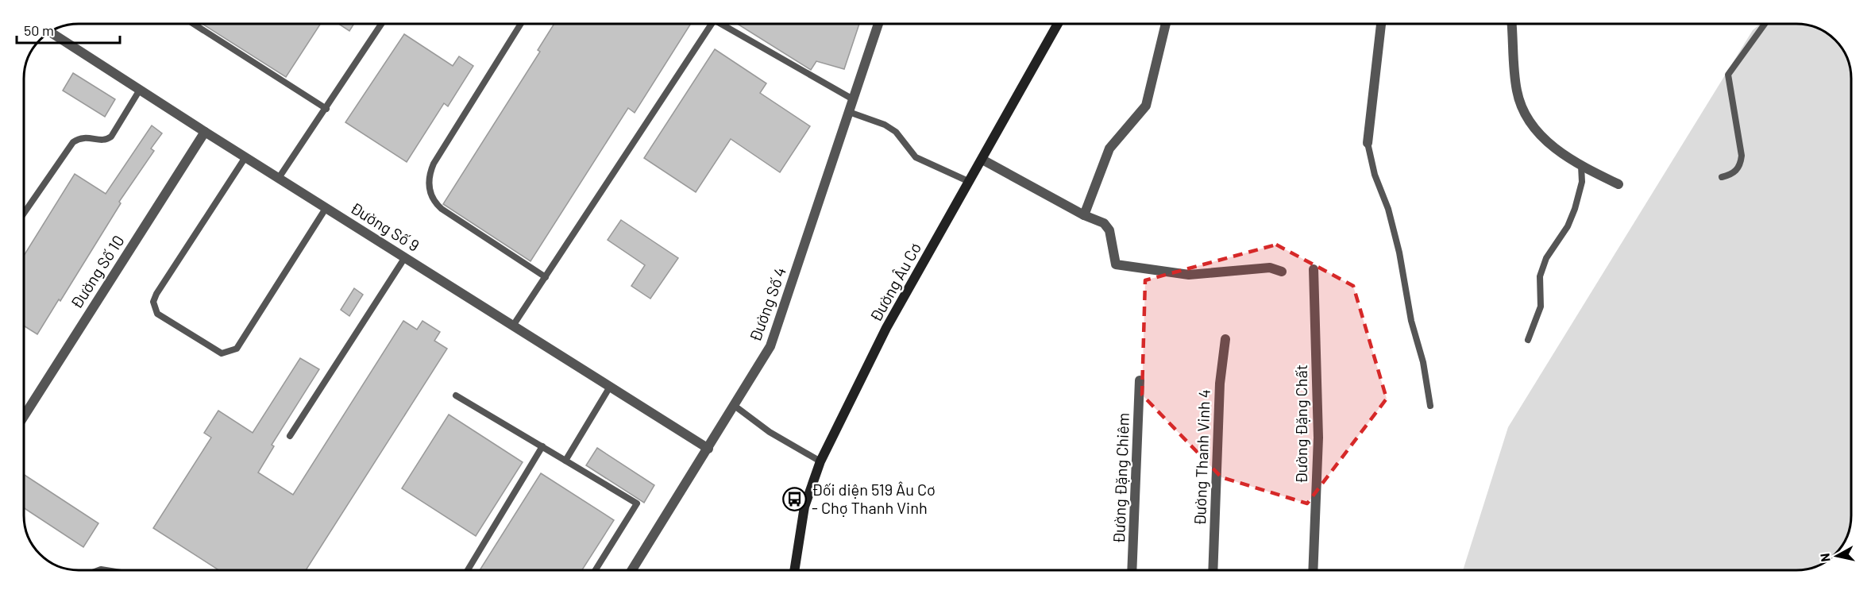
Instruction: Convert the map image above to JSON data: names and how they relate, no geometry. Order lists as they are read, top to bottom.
{
  "streets": {
    "main road": ["Đường Âu Cơ"],
    "street": [
      "Đường Số 9",
      "Đường Số 10",
      "Đường Số 4",
      "Đường Đặng Chất",
      "Đường Thanh Vinh 4",
      "Đường Đặng Chiêm"
    ]
  },
  "crossings": [
    ["Đường Số 9", "Đường Số 10"],
    ["Đường Số 9", "Đường Số 4"]
  ],
  "places": {
    "bus stop": ["Đối diện 519 Âu Cơ - Chợ Thanh Vinh"]
  },
  "scale_bar": "50 m",
  "north": "left"
}
